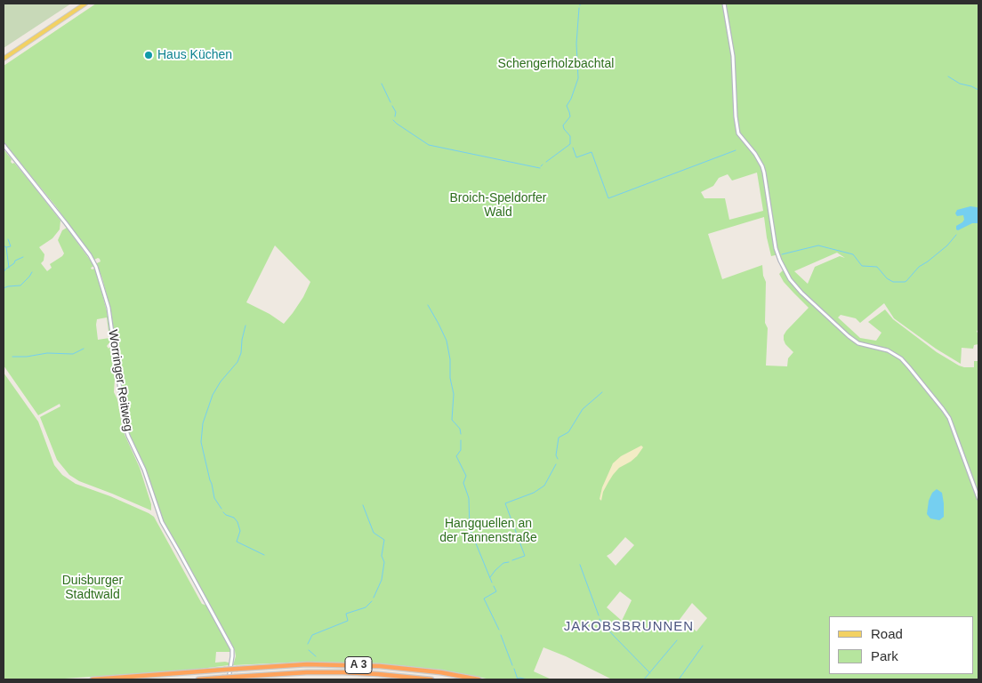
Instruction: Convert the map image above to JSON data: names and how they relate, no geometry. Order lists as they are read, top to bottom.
{
  "streets": {
    "highway": ["A 3"],
    "street": ["Worringer Reitweg"]
  },
  "districts": ["JAKOBSBRUNNEN"],
  "parks": [
    "Schengerholzbachtal",
    "Broich-Speldorfer Wald",
    "Hangquellen an der Tannenstraße",
    "Duisburger Stadtwald"
  ],
  "places": ["Haus Küchen"],
  "legend": ["Road", "Park"]
}
